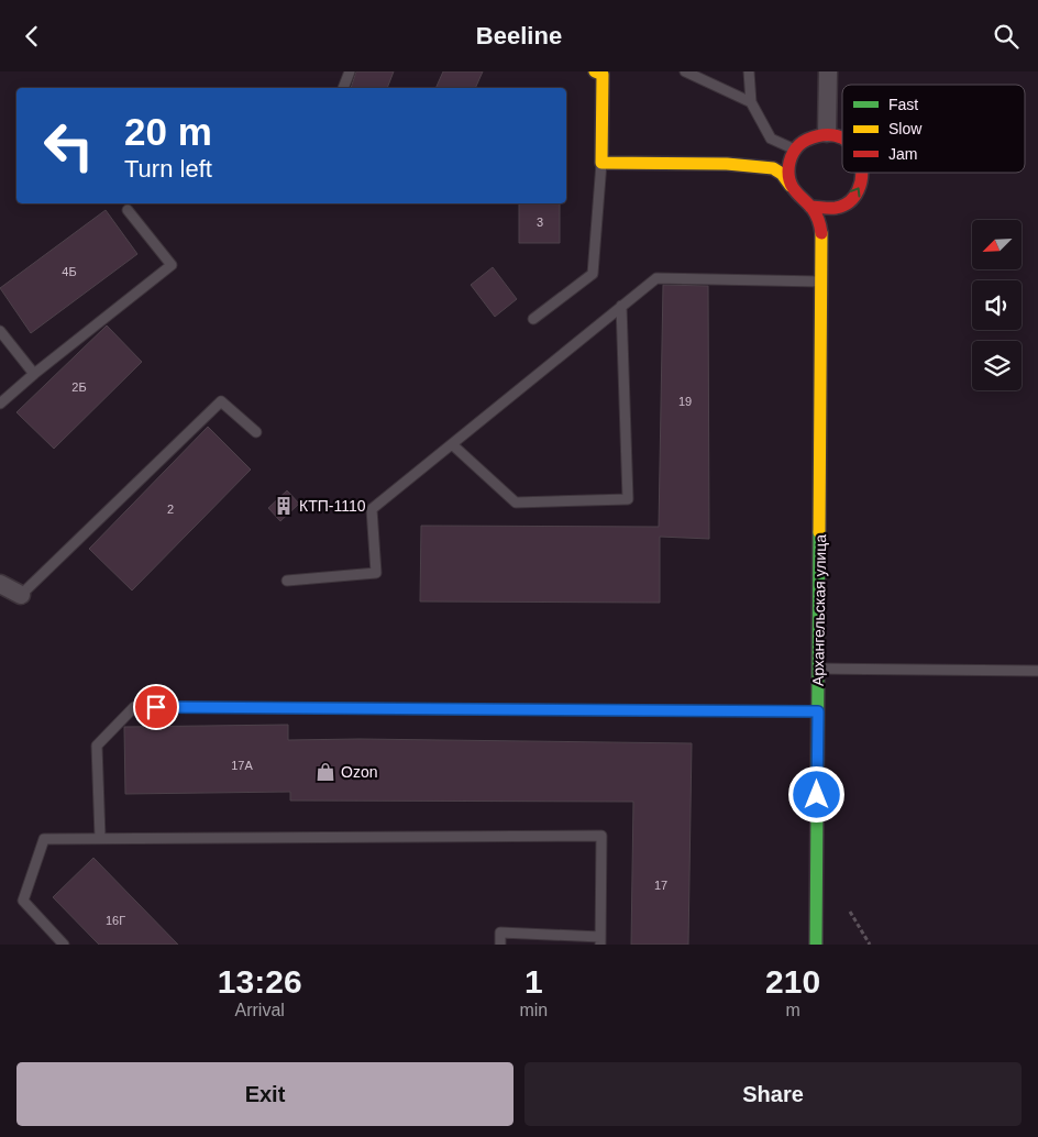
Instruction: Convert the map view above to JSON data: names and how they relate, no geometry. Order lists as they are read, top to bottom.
{
  "streets": {
    "street": ["Архангельская улица"]
  },
  "places": {
    "building": ["КТП-1110"],
    "shop": ["Ozon"]
  },
  "house_numbers": [
    "3",
    "4Б",
    "2Б",
    "19",
    "2",
    "17А",
    "17",
    "16Г"
  ],
  "legend": ["Fast", "Slow", "Jam"],
  "north": "bottom left",
  "page": {
    "header": "Beeline",
    "turn": ["20 m", "Turn left"],
    "eta": [
      "13:26",
      "Arrival",
      "1",
      "min",
      "210",
      "m"
    ],
    "buttons": ["Exit", "Share"]
  }
}
